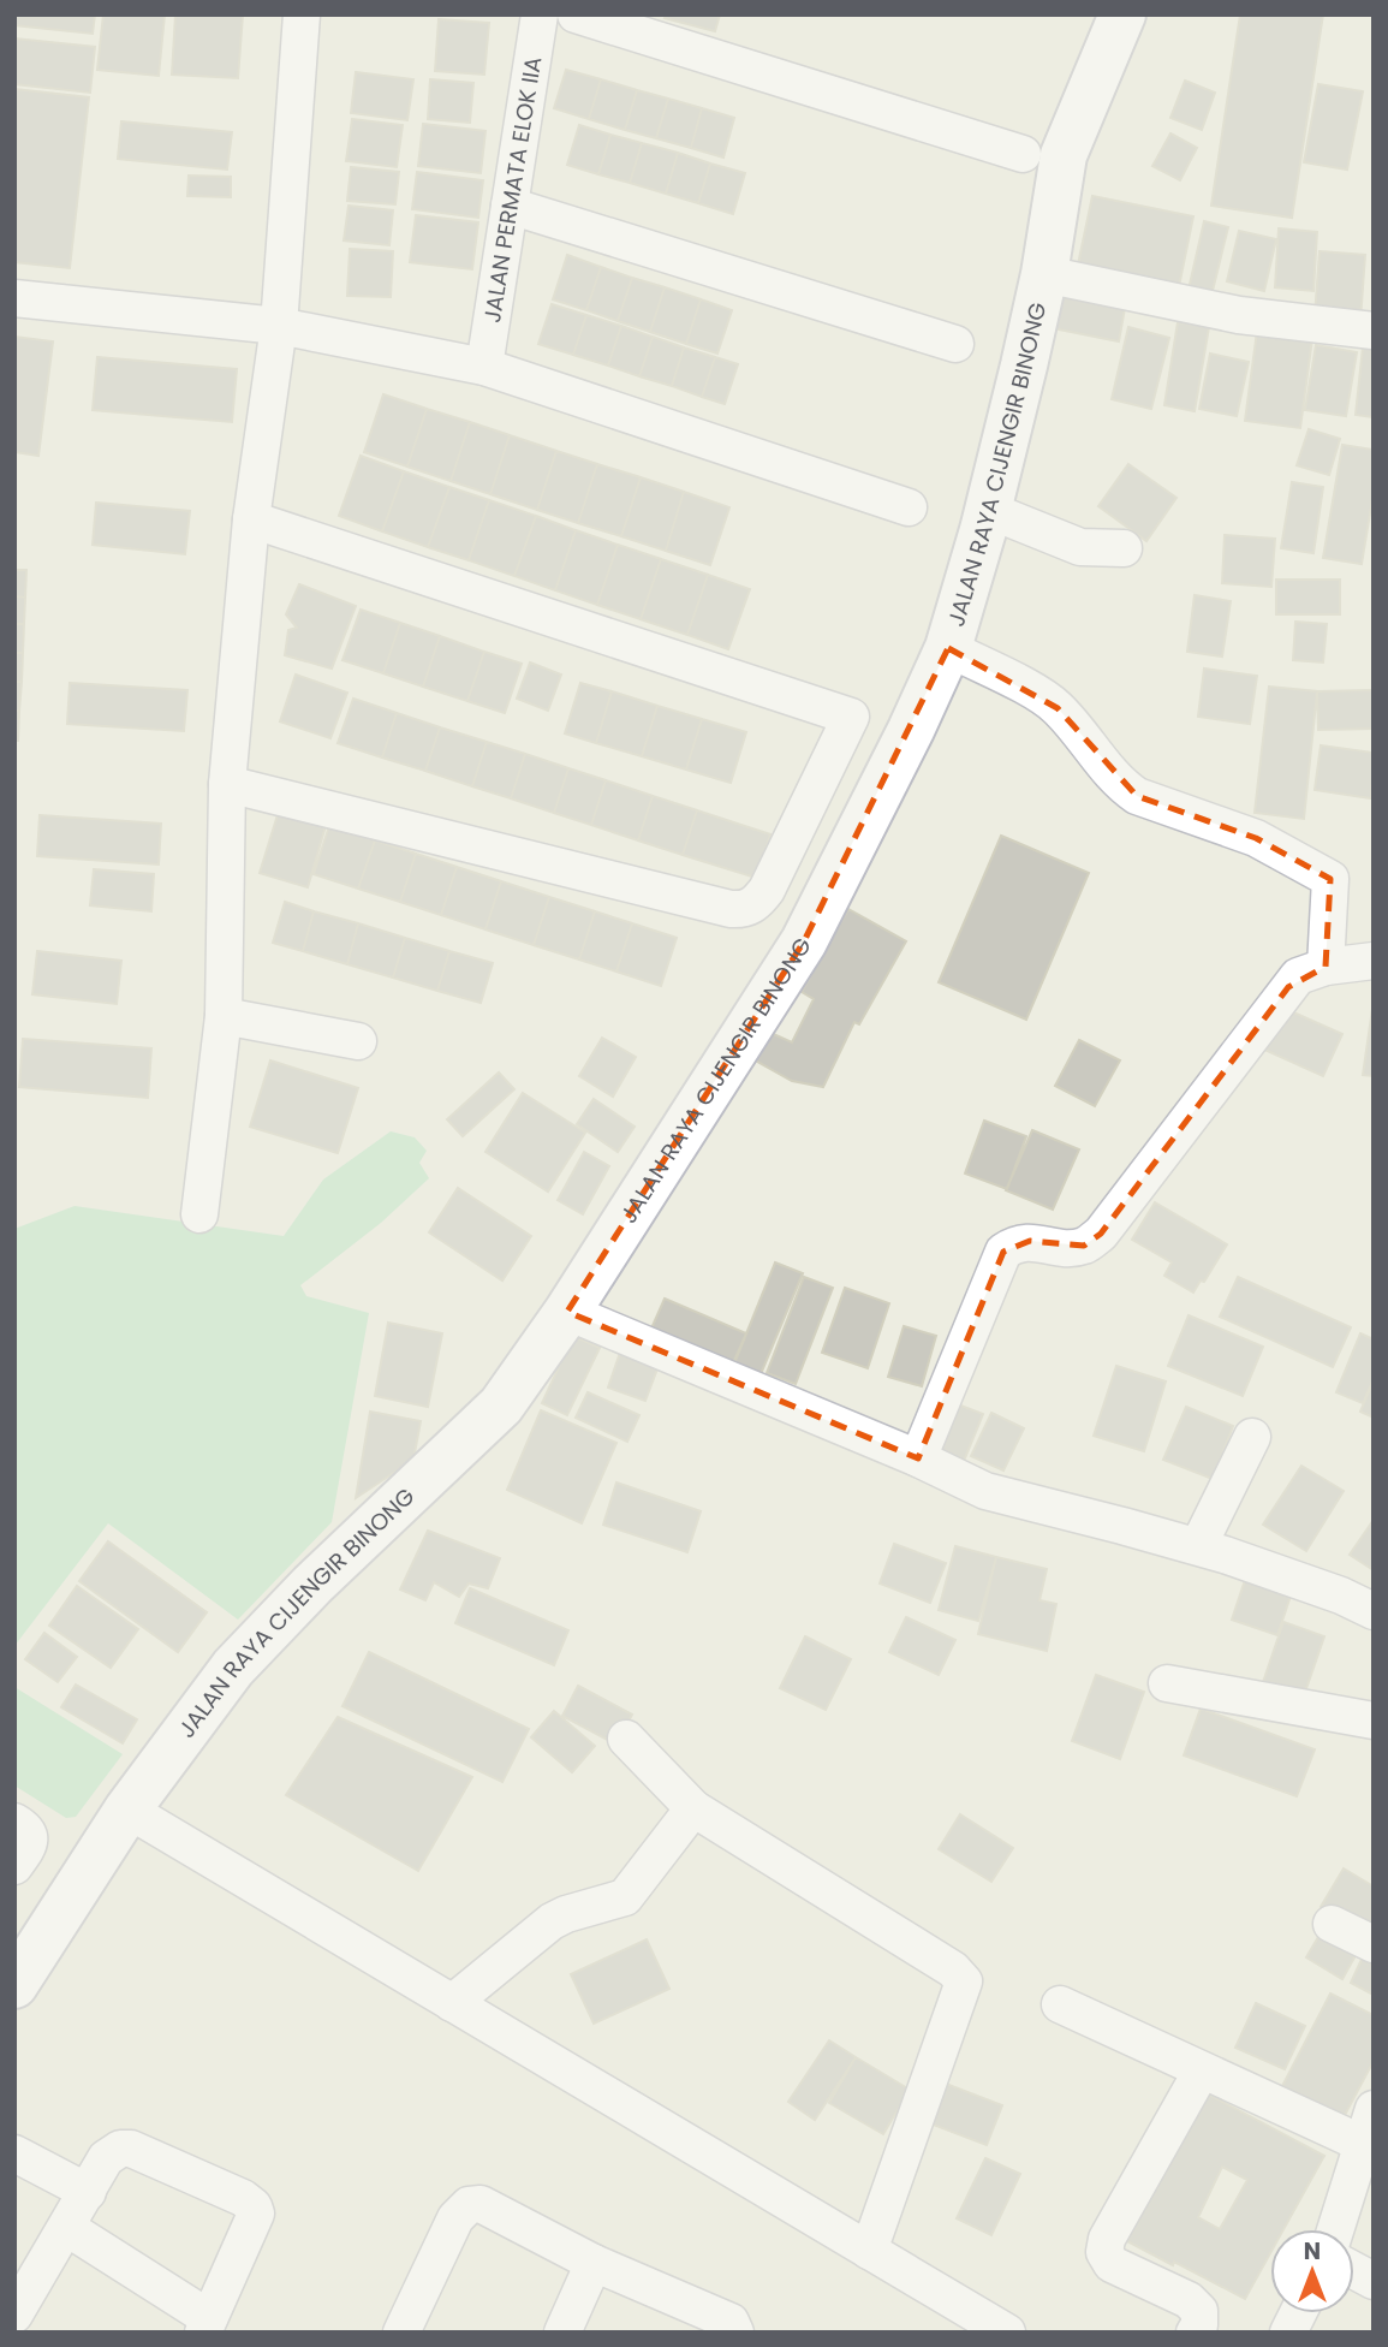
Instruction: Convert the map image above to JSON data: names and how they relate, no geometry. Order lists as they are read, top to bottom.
{
  "streets": {
    "street": ["JALAN PERMATA ELOK IIA", "JALAN RAYA CIJENGIR BINONG"]
  },
  "north": "top"
}
